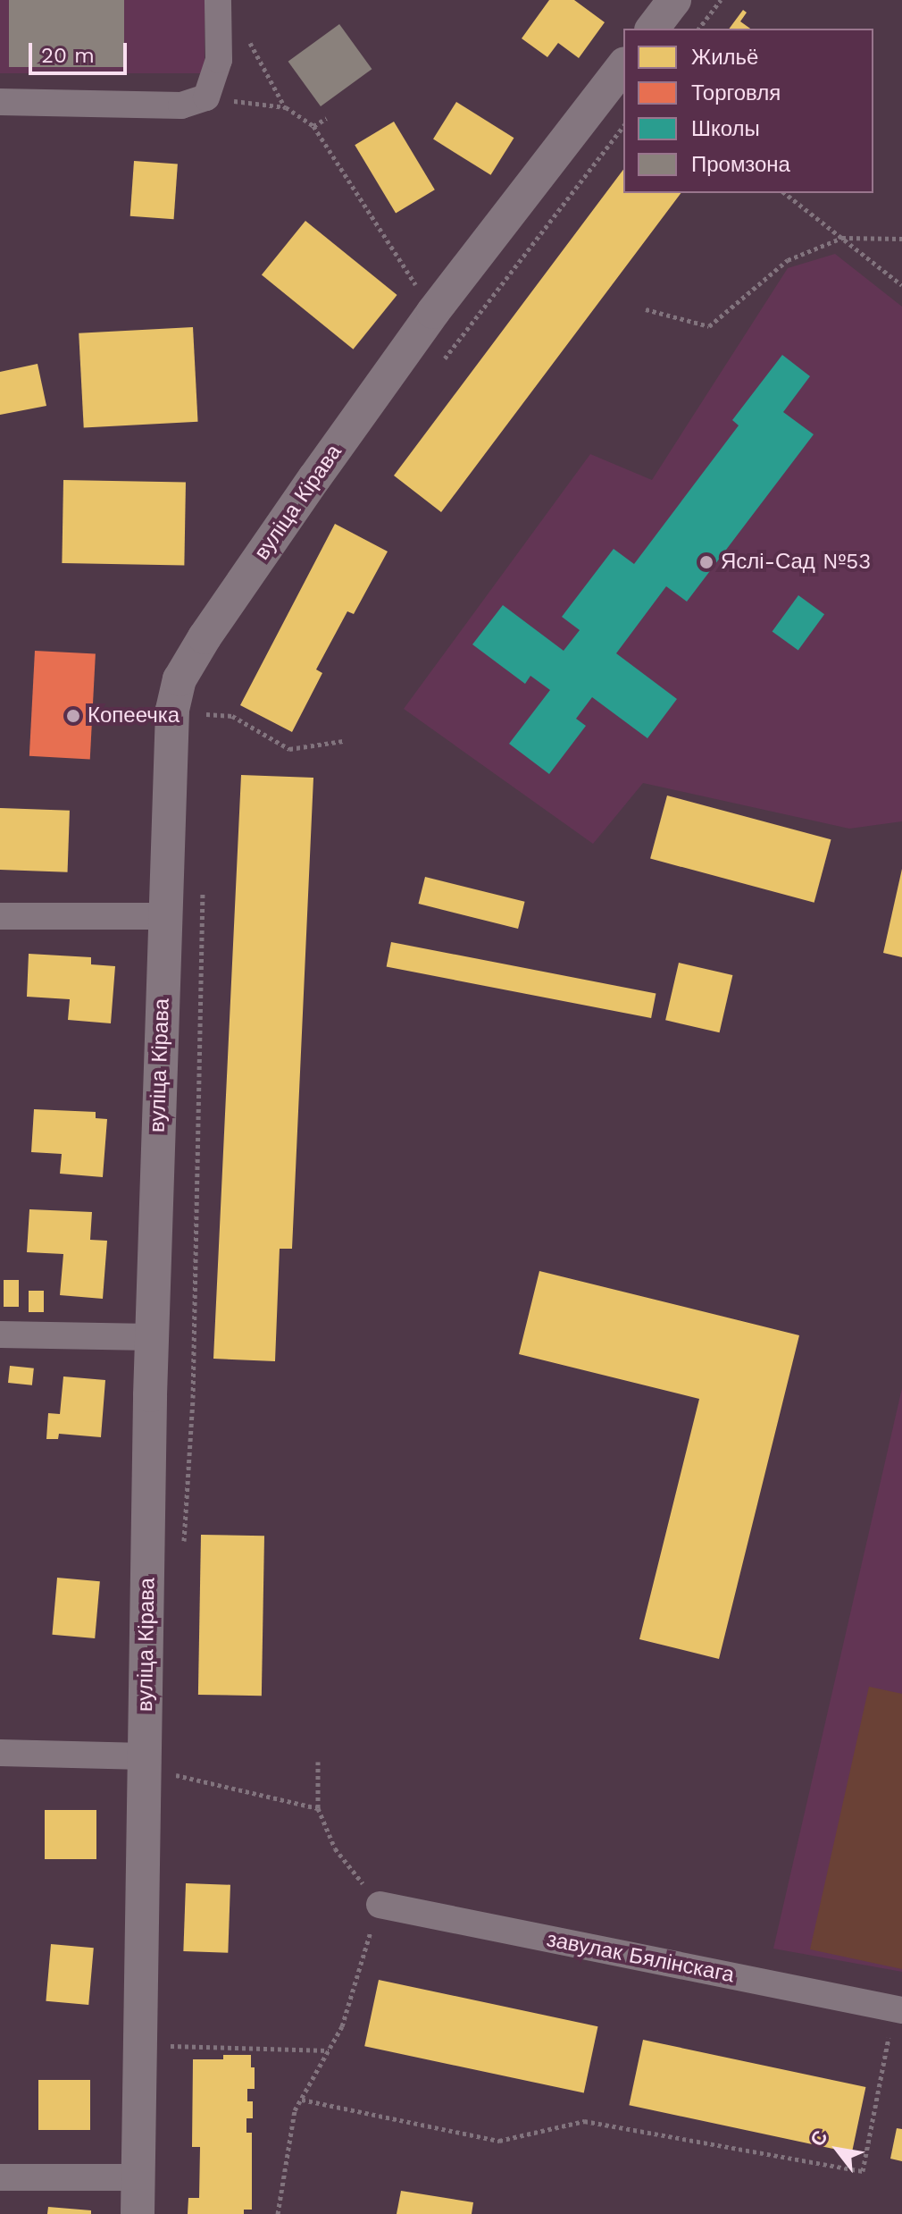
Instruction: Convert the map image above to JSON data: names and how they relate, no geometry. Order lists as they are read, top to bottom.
{
  "streets": {
    "street": ["вуліца Кірава", "завулак Бялінскага"]
  },
  "places": ["Яслі-Сад №53", "Копеечка"],
  "legend": [
    "Жильё",
    "Торговля",
    "Школы",
    "Промзона"
  ],
  "scale_bar": "20 m",
  "north": "top left"
}
